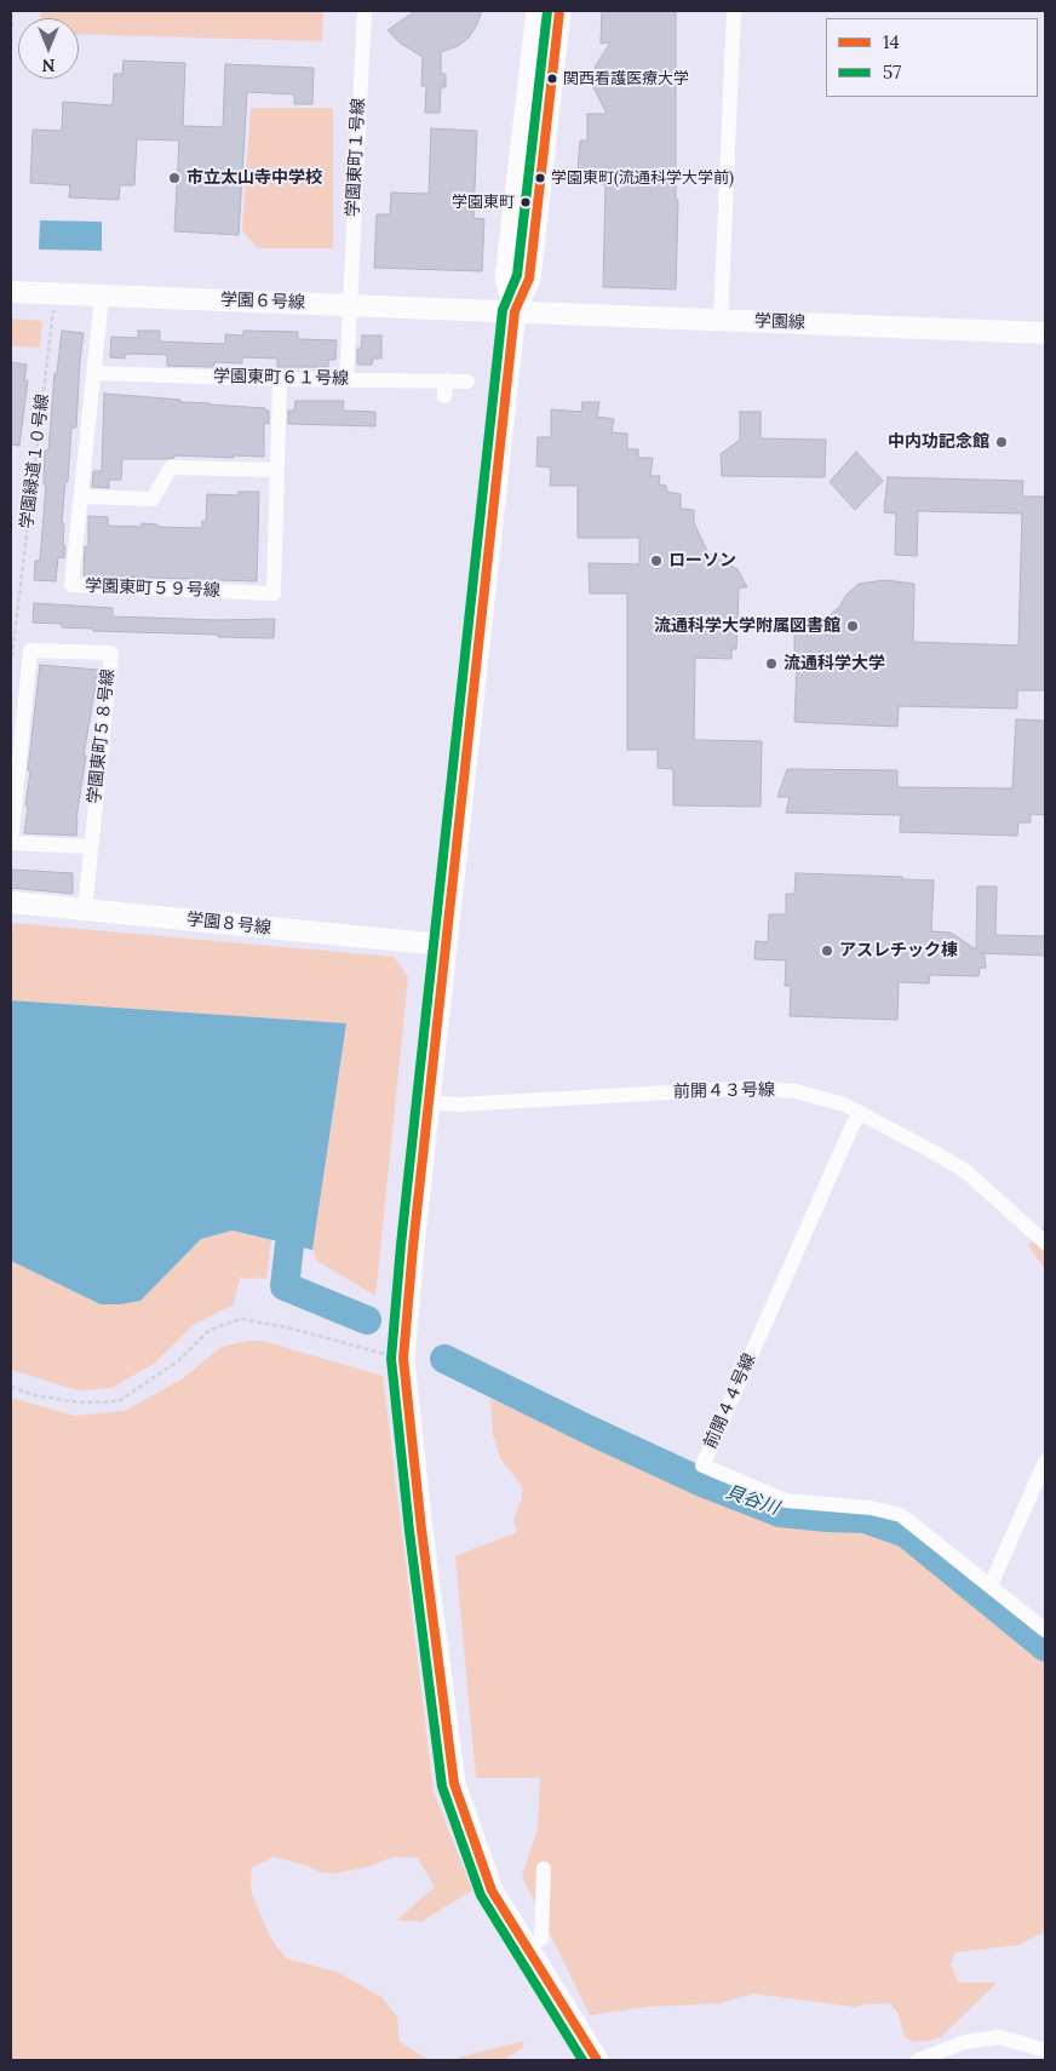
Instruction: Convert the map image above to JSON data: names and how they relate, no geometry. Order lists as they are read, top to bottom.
{
  "streets": {
    "street": [
      "学園東町１号線",
      "学園６号線",
      "学園線",
      "学園東町６１号線",
      "学園東町５９号線",
      "学園東町５８号線",
      "学園８号線",
      "前開４３号線",
      "前開４４号線"
    ],
    "path": ["学園緑道１０号線"]
  },
  "crossings": [
    ["学園東町１号線", "学園６号線"],
    ["学園東町１号線", "学園東町６１号線"],
    ["学園６号線", "学園線"],
    ["学園６号線", "学園緑道１０号線"],
    ["学園６号線", "学園東町５９号線"],
    ["学園東町６１号線", "学園東町５９号線"],
    ["学園東町５８号線", "学園８号線"],
    ["前開４３号線", "前開４４号線"]
  ],
  "water": ["貝谷川"],
  "places": [
    "関西看護医療大学",
    "市立太山寺中学校",
    "学園東町(流通科学大学前)",
    "学園東町",
    "中内功記念館",
    "ローソン",
    "流通科学大学附属図書館",
    "流通科学大学",
    "アスレチック棟"
  ],
  "lines": ["transit line 14", "transit line 57"],
  "legend": ["14", "57"],
  "north": "bottom"
}
